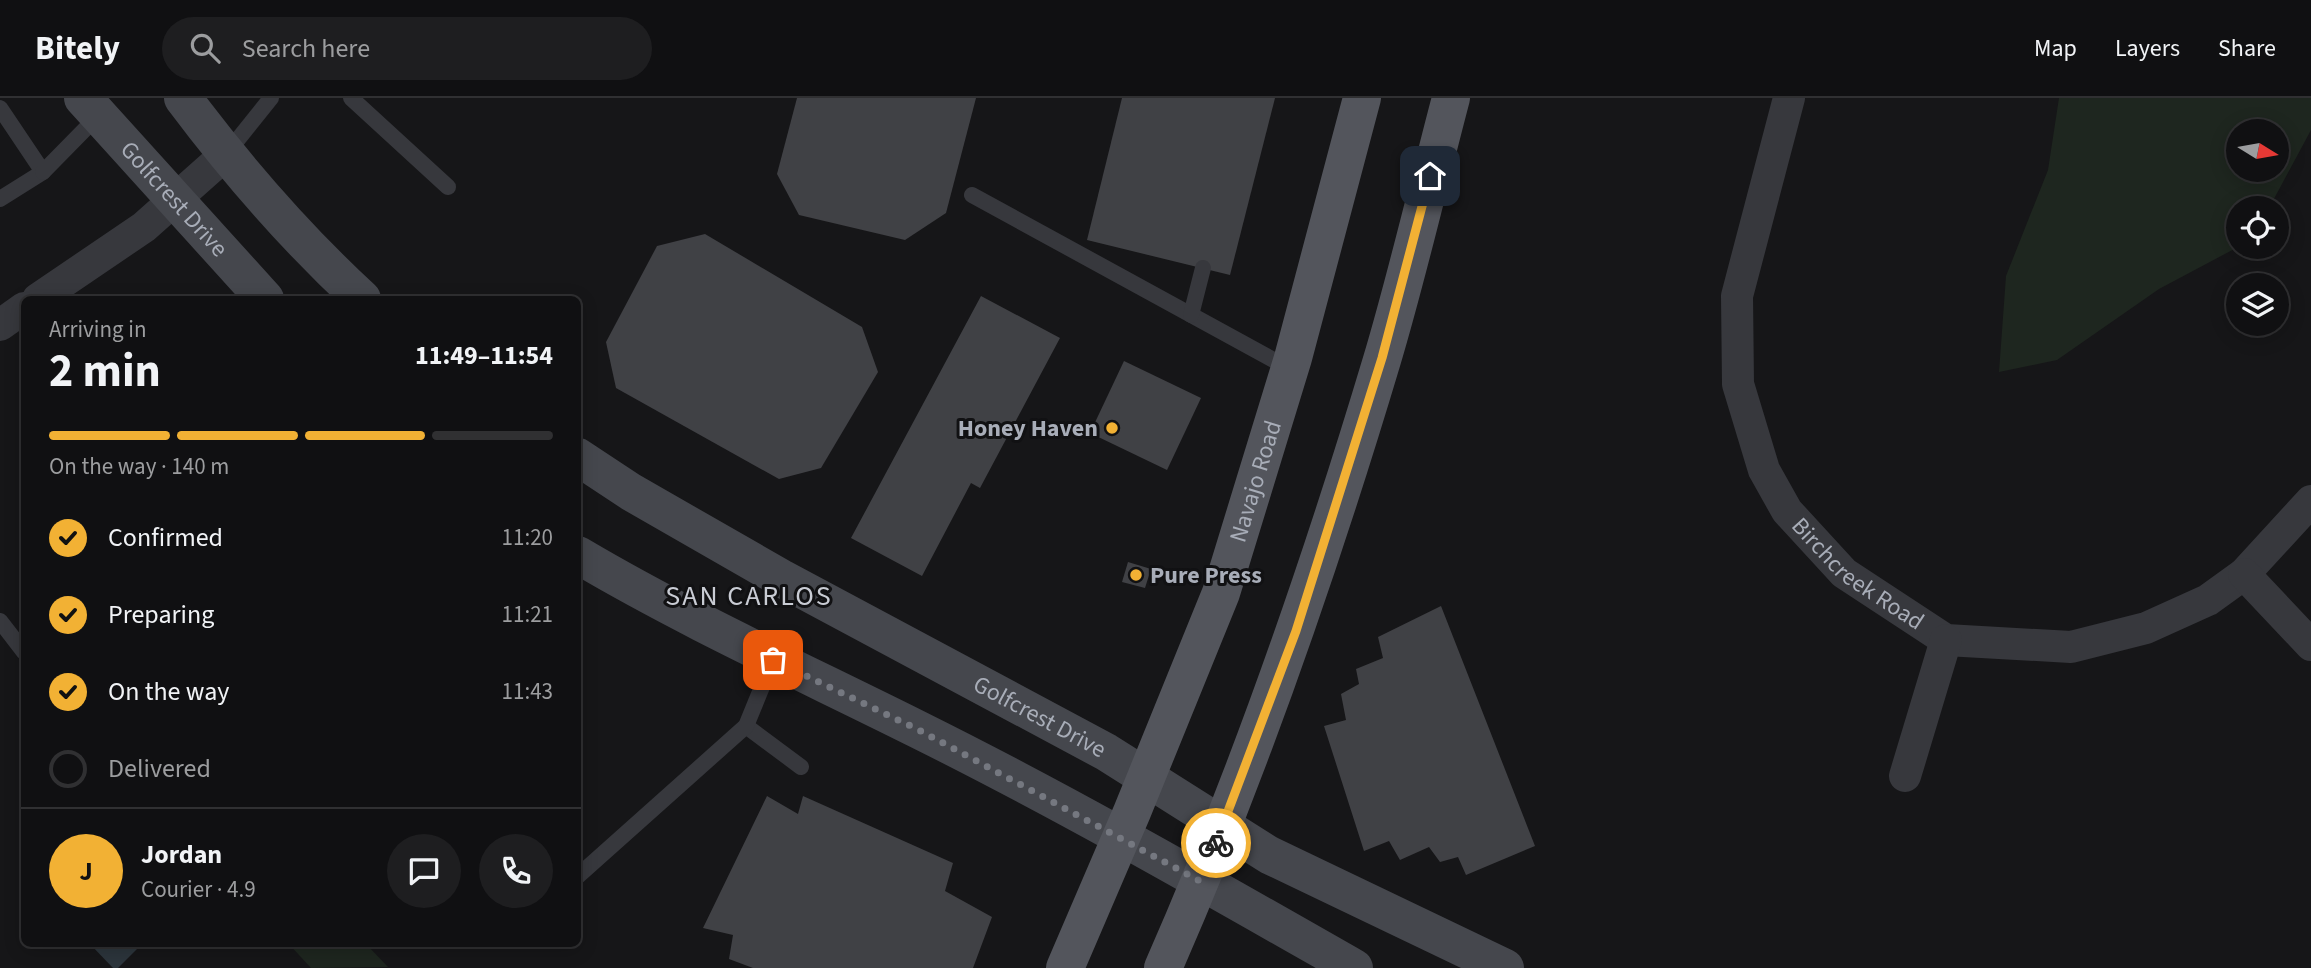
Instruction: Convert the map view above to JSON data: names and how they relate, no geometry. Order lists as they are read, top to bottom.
{
  "streets": {
    "main road": ["Golfcrest Drive", "Navajo Road"],
    "street": ["Birchcreek Road"]
  },
  "crossings": [
    ["Golfcrest Drive", "Navajo Road"]
  ],
  "districts": ["SAN CARLOS"],
  "places": ["Honey Haven", "Pure Press"],
  "north": "right",
  "page": {
    "header": "Bitely",
    "search": "Search here",
    "nav": ["Map", "Layers", "Share"],
    "heading": ["2 min", "Arriving in", "11:49–11:54"],
    "panel": ["Jordan", "Courier · 4.9"],
    "bar": "On the way · 140 m",
    "list": [
      ["Confirmed", "11:20"],
      ["Preparing", "11:21"],
      ["On the way", "11:43"],
      "Delivered"
    ],
    "round": "J"
  }
}
